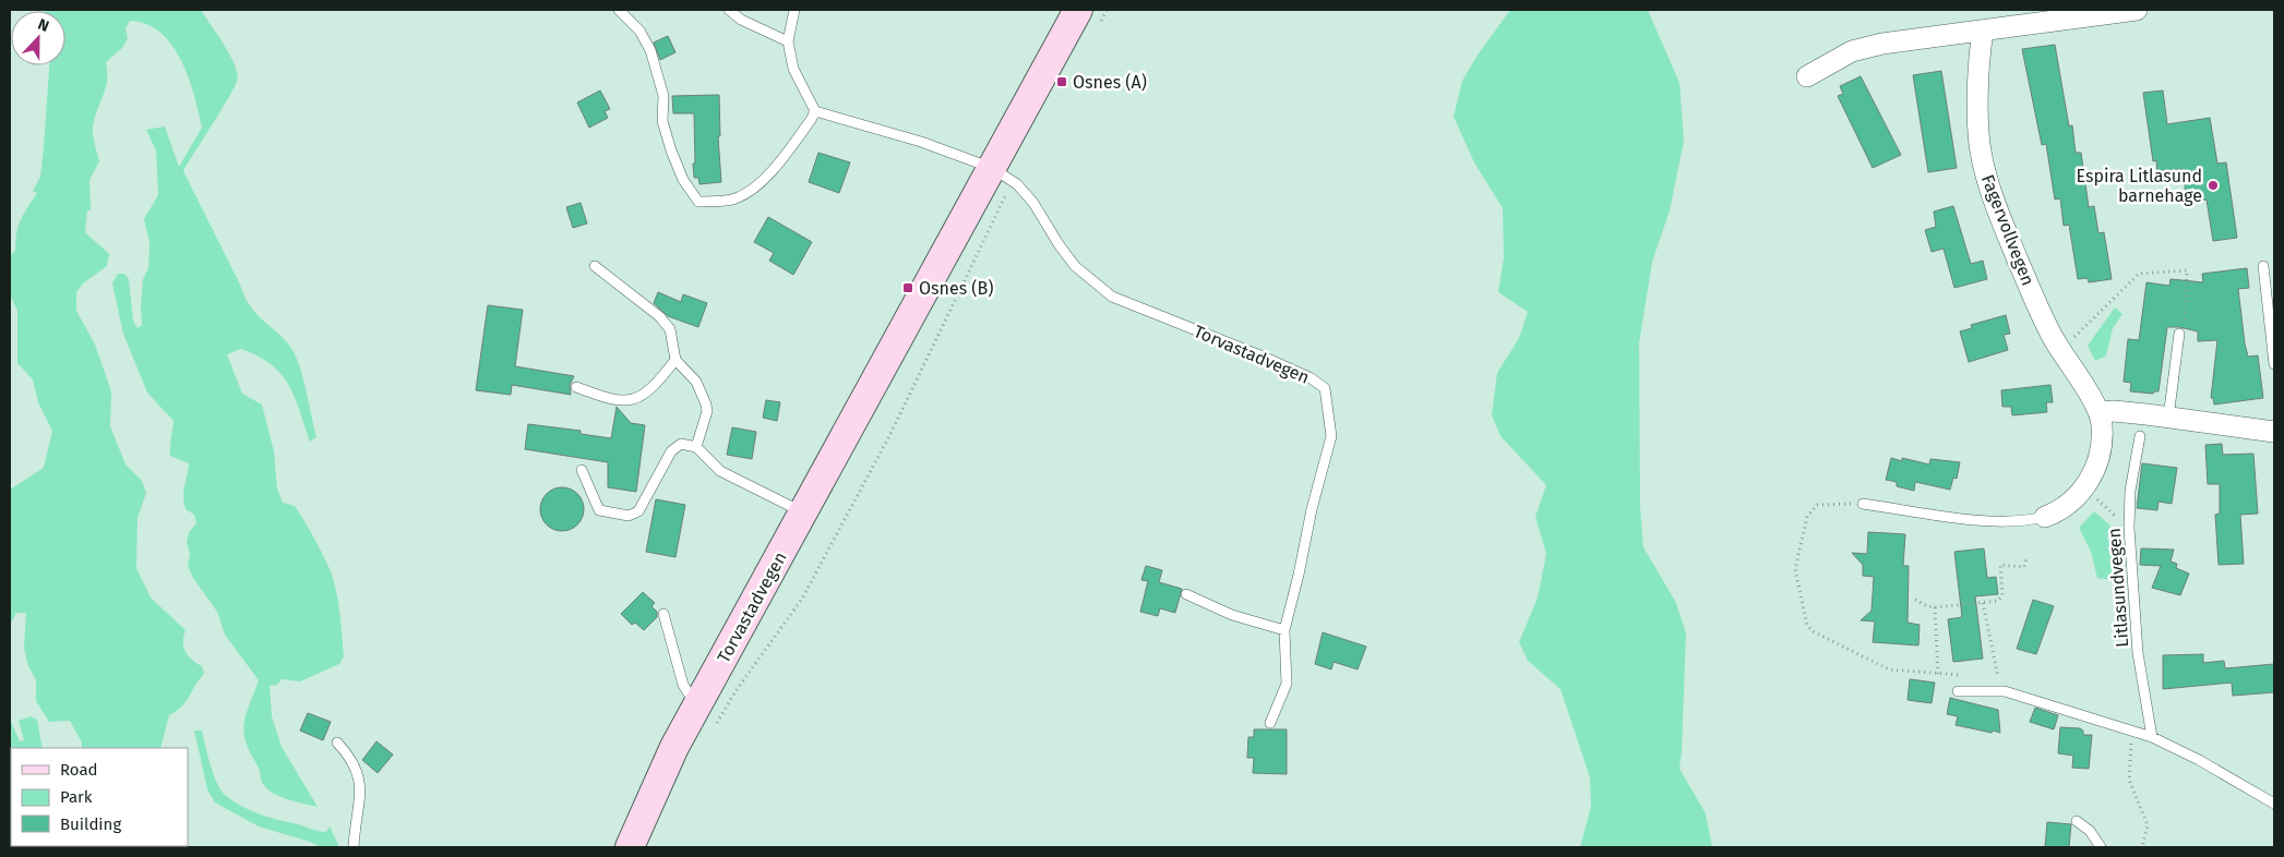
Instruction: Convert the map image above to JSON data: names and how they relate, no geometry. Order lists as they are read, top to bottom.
{
  "streets": {
    "main road": ["Torvastadvegen"],
    "street": ["Fagervollvegen"],
    "lane": ["Litlasundvegen"]
  },
  "places": {
    "transit": ["Osnes (A)", "Osnes (B)"],
    "other": ["Espira Litlasund barnehage"]
  },
  "legend": ["Road", "Park", "Building"],
  "north": "top"
}
